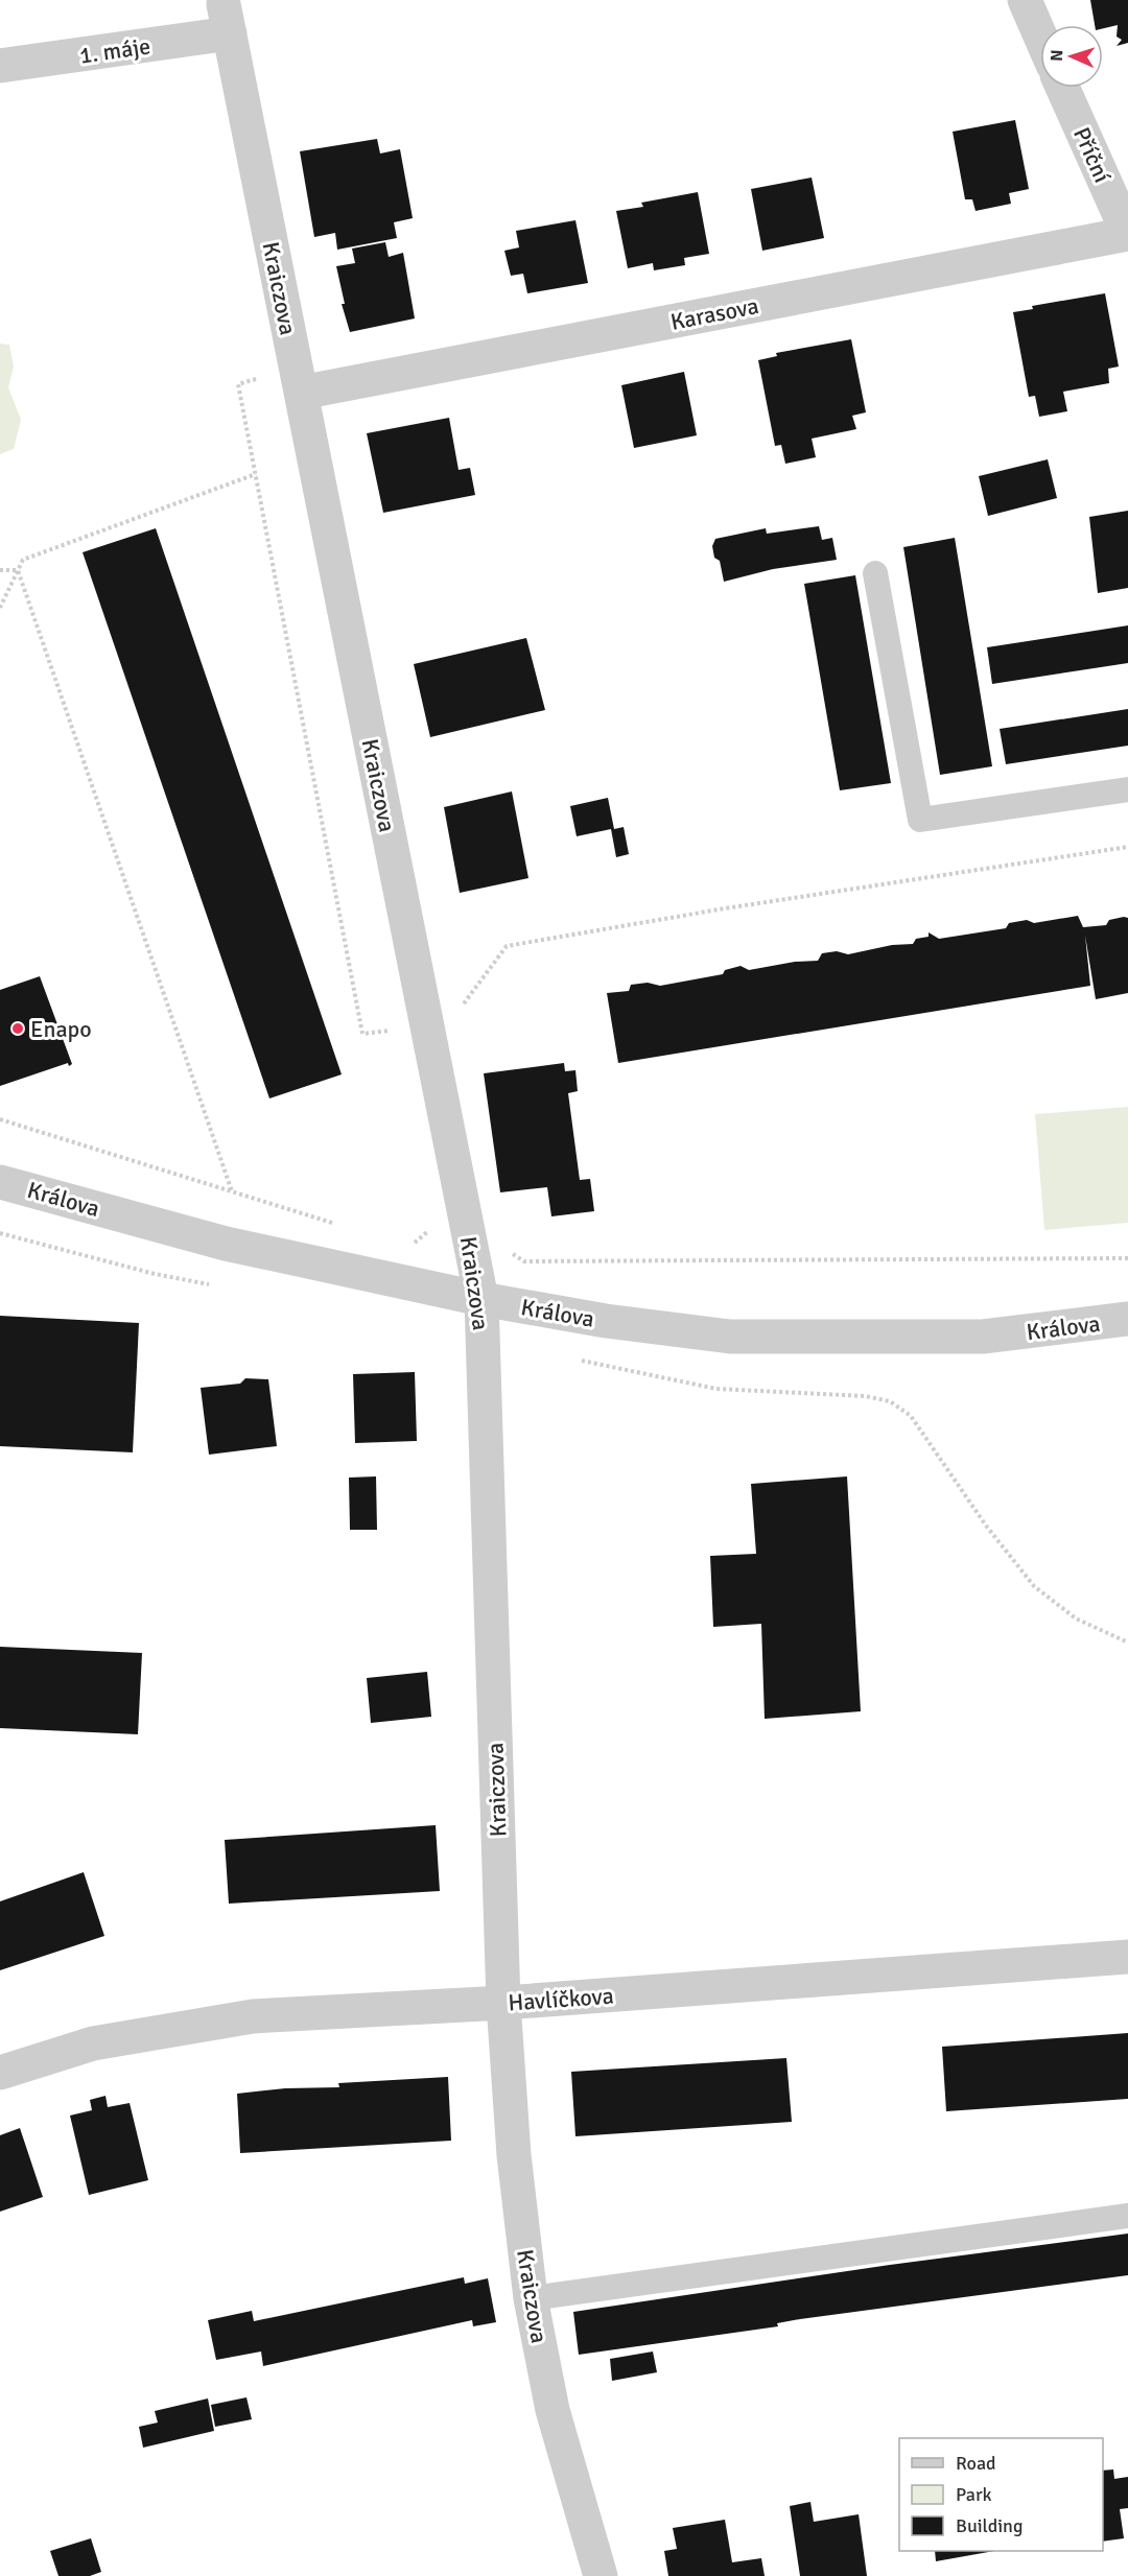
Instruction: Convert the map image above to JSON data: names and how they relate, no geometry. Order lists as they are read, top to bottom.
{
  "streets": {
    "street": [
      "1. máje",
      "Příční",
      "Kraiczova",
      "Karasova",
      "Králova",
      "Havlíčkova"
    ]
  },
  "crossings": [
    ["1. máje", "Kraiczova"],
    ["Příční", "Karasova"],
    ["Kraiczova", "Karasova"],
    ["Kraiczova", "Králova"],
    ["Kraiczova", "Havlíčkova"]
  ],
  "places": ["Enapo"],
  "legend": ["Road", "Park", "Building"],
  "north": "left"
}
